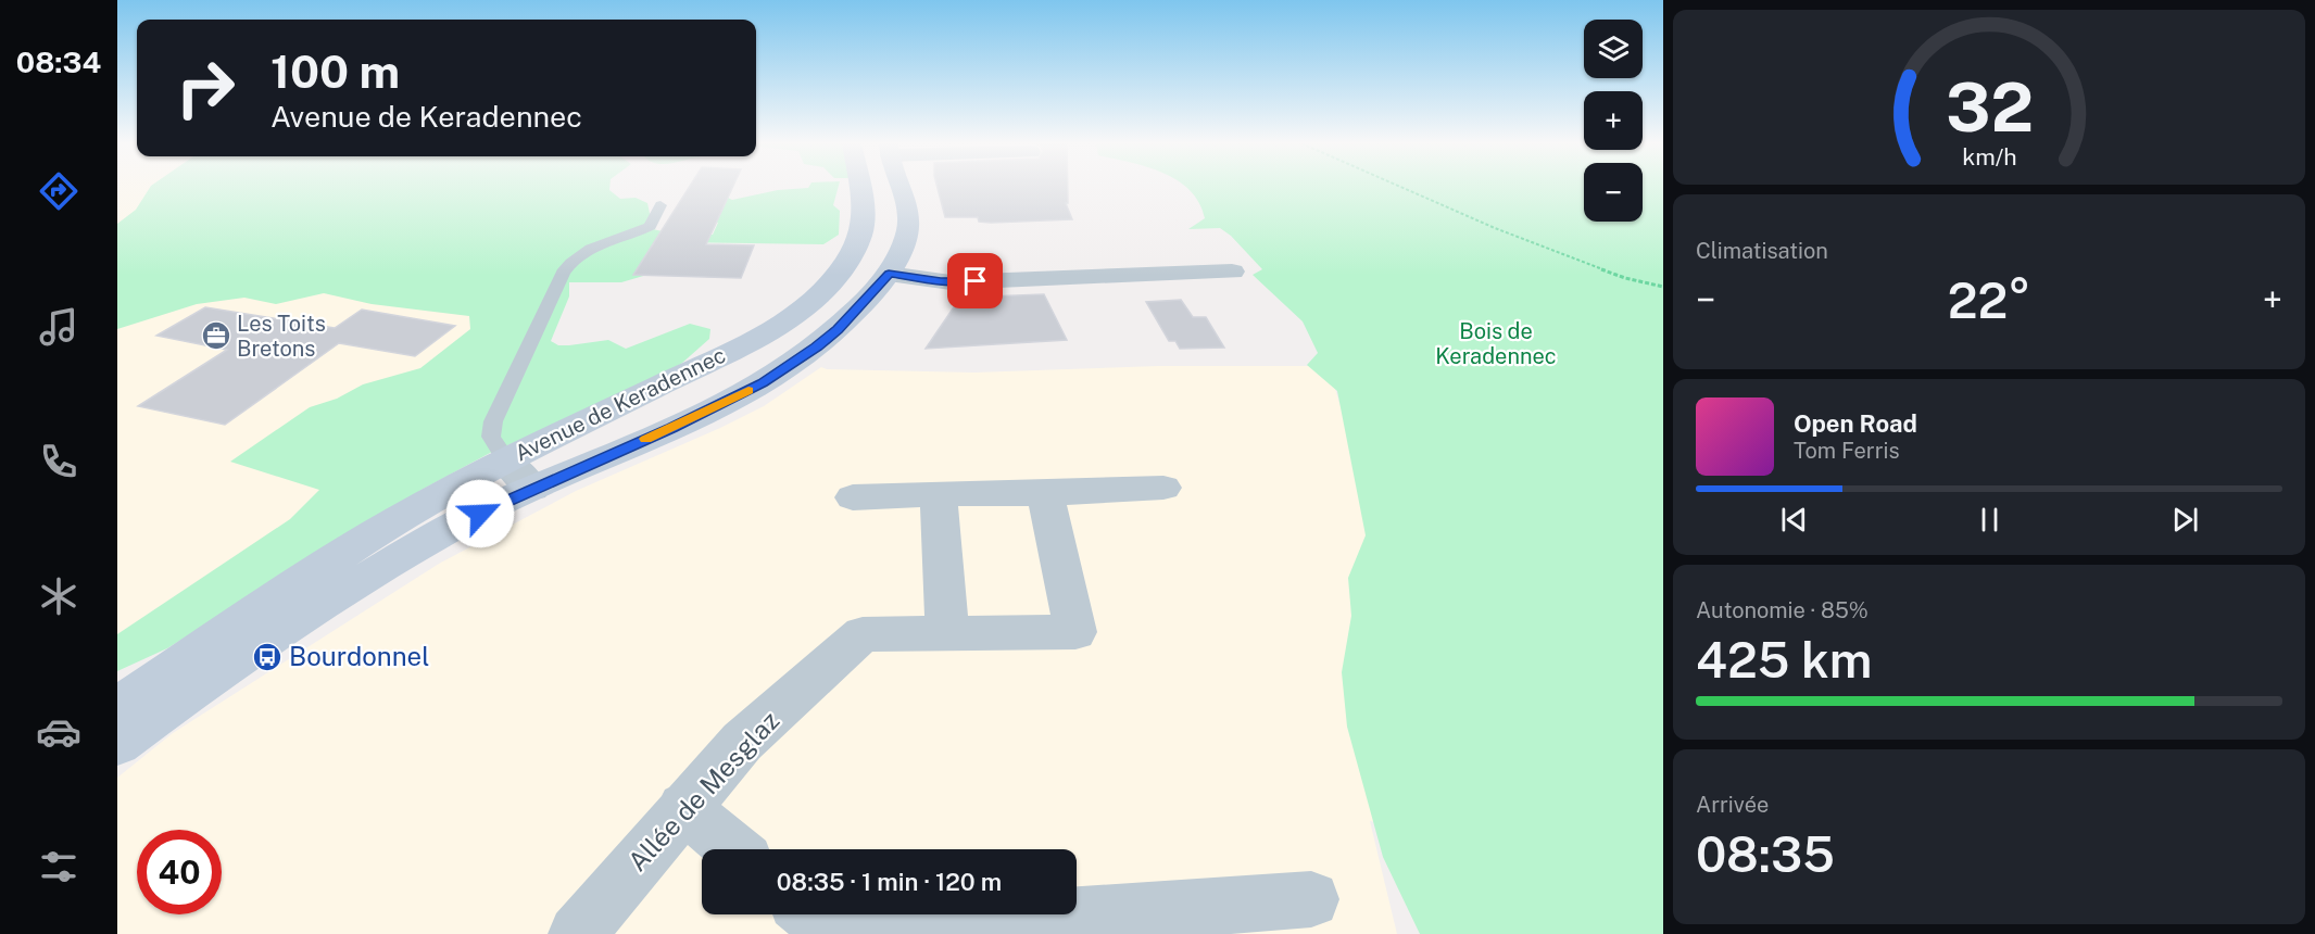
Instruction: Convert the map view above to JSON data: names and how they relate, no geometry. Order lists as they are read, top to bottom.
{
  "streets": {
    "street": ["Avenue de Keradennec", "Allée de Mesglaz"]
  },
  "parks": ["Bois de Keradennec"],
  "places": {
    "office": ["Les Toits Bretons"],
    "bus stop": ["Bourdonnel"]
  },
  "page": {
    "tabs": "08:34",
    "map_buttons": ["+", "−"],
    "turn": ["100 m", "Avenue de Keradennec"],
    "tile": [
      "Climatisation",
      ["Autonomie · 85%", "425 km"],
      ["Arrivée", "08:35"]
    ],
    "heat": ["−", "22°", "+"],
    "song": ["Open Road", "Tom Ferris"],
    "limit": "40",
    "trip": "08:35 · 1 min · 120 m",
    "gauge": ["32", "km/h"]
  }
}
